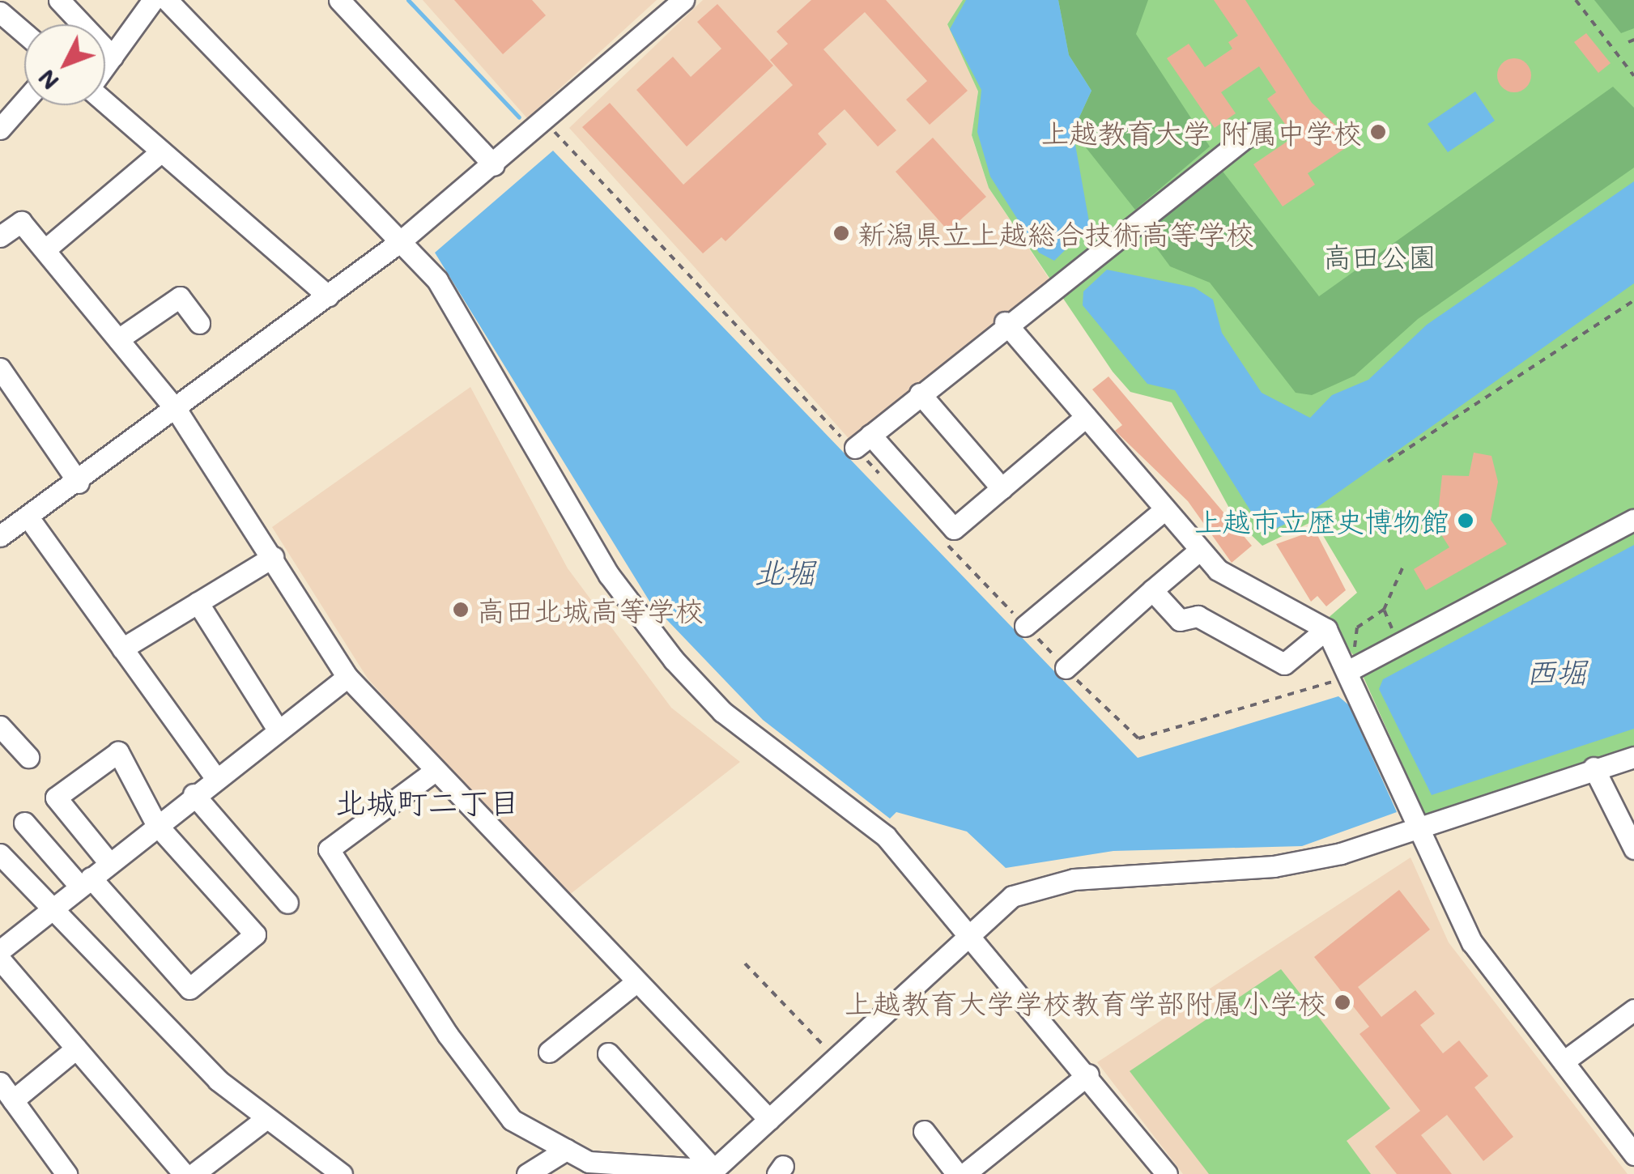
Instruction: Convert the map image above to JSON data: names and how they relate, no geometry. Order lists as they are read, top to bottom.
{
  "districts": ["北城町二丁目"],
  "water": ["北堀", "西堀"],
  "parks": ["高田公園"],
  "places": [
    "上越教育大学 附属中学校",
    "新潟県立上越総合技術高等学校",
    "上越市立歴史博物館",
    "高田北城高等学校",
    "上越教育大学学校教育学部附属小学校"
  ],
  "north": "bottom left"
}
